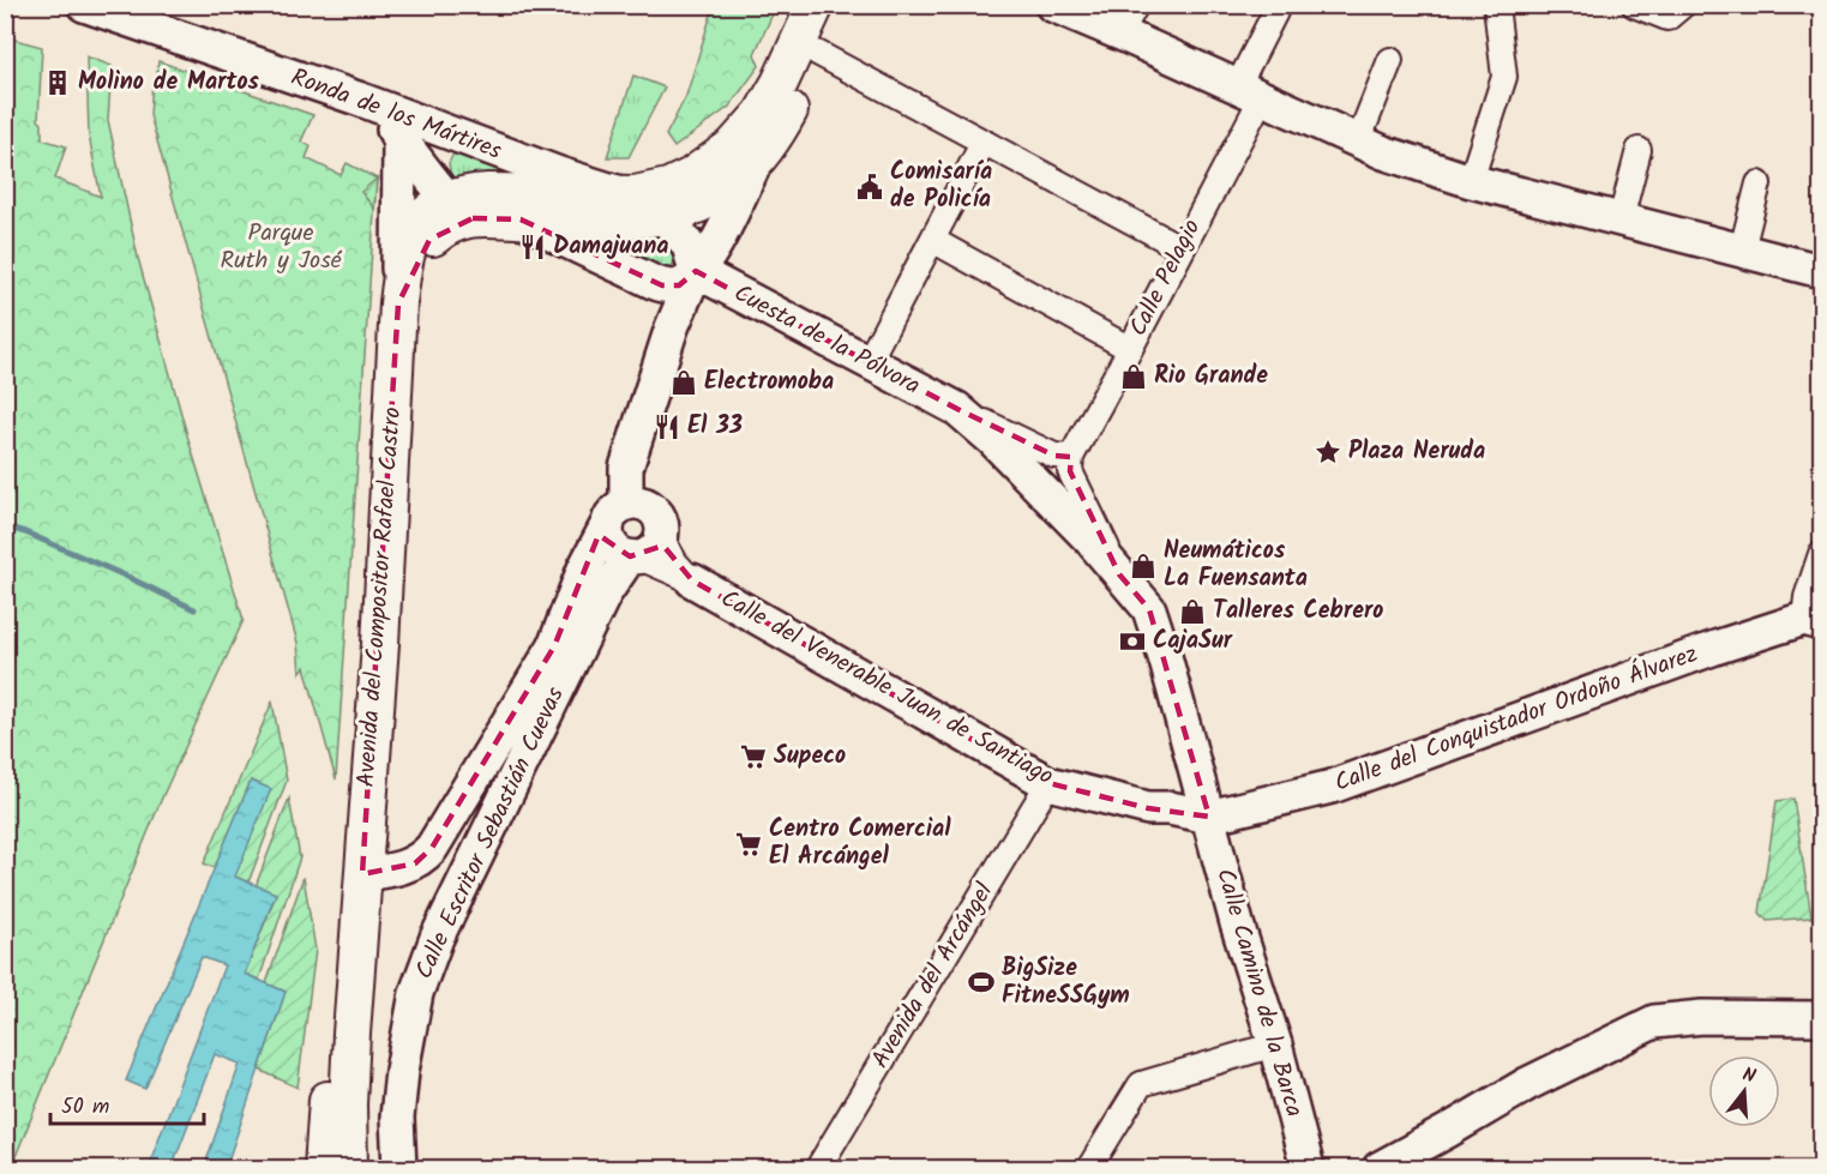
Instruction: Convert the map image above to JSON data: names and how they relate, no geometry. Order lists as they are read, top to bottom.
{
  "streets": {
    "main road": ["Avenida del Compositor Rafael Castro"],
    "street": [
      "Ronda de los Mártires",
      "Calle Pelagio",
      "Cuesta de la Pólvora",
      "Calle del Venerable Juan de Santiago",
      "Calle del Conquistador Ordoño Álvarez",
      "Calle Escritor Sebastián Cuevas",
      "Avenida del Arcángel",
      "Calle Camino de la Barca"
    ]
  },
  "crossings": [
    ["Ronda de los Mártires", "Cuesta de la Pólvora"],
    ["Ronda de los Mártires", "Calle Escritor Sebastián Cuevas"],
    ["Calle Pelagio", "Cuesta de la Pólvora"],
    ["Cuesta de la Pólvora", "Calle del Venerable Juan de Santiago"],
    ["Cuesta de la Pólvora", "Calle del Conquistador Ordoño Álvarez"],
    ["Cuesta de la Pólvora", "Calle Escritor Sebastián Cuevas"],
    ["Cuesta de la Pólvora", "Calle Camino de la Barca"],
    ["Avenida del Compositor Rafael Castro", "Calle Escritor Sebastián Cuevas"],
    ["Calle del Venerable Juan de Santiago", "Calle del Conquistador Ordoño Álvarez"],
    ["Calle del Venerable Juan de Santiago", "Calle Escritor Sebastián Cuevas"],
    ["Calle del Venerable Juan de Santiago", "Avenida del Arcángel"],
    ["Calle del Venerable Juan de Santiago", "Calle Camino de la Barca"],
    ["Calle del Conquistador Ordoño Álvarez", "Calle Camino de la Barca"]
  ],
  "parks": ["Parque Ruth y José"],
  "places": {
    "building": ["Molino de Martos"],
    "public building": ["Comisaría de Policía"],
    "restaurant": ["Damajuana", "El 33"],
    "shop": [
      "Rio Grande",
      "Electromoba",
      "Neumáticos La Fuensanta",
      "Talleres Cebrero"
    ],
    "place": ["Plaza Neruda"],
    "bank": ["CajaSur"],
    "supermarket": ["Supeco", "Centro Comercial El Arcángel"],
    "sports": ["BigSize FitneSSGym"]
  },
  "scale_bar": "50 m",
  "north": "top"
}
